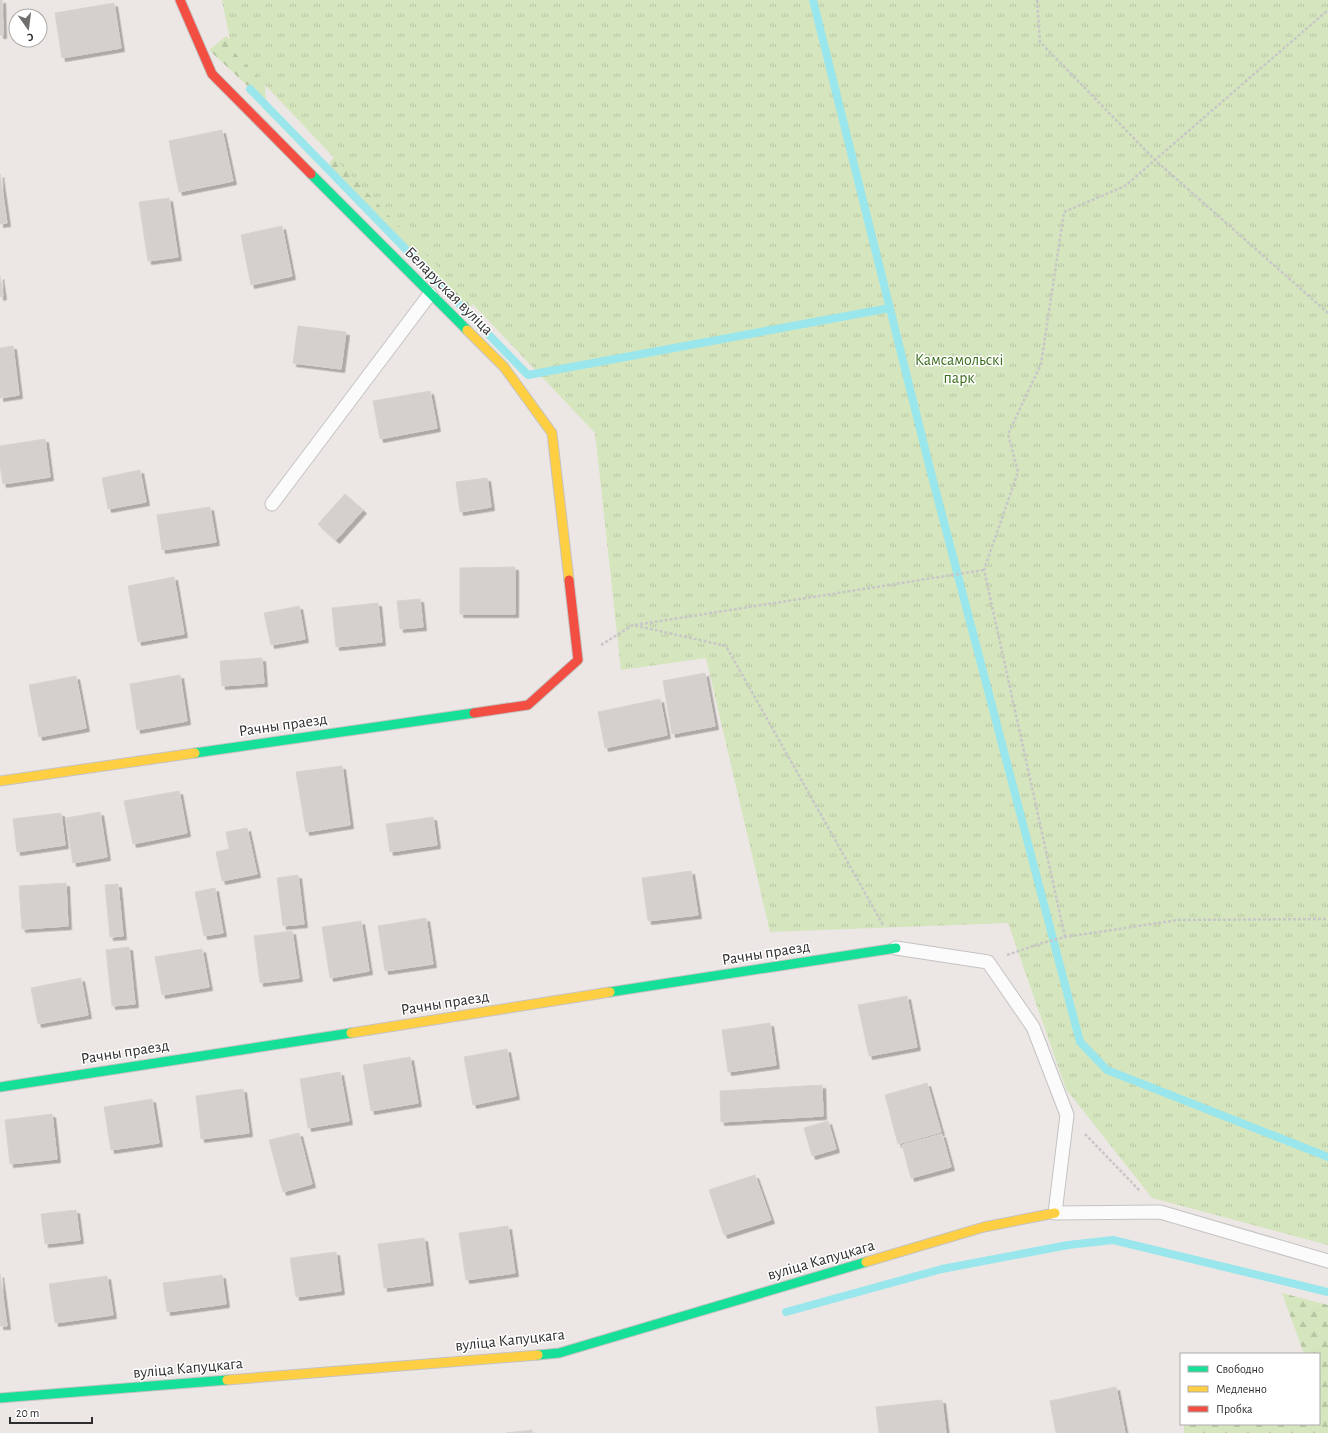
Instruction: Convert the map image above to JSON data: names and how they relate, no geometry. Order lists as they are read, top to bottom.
{
  "streets": {
    "street": ["Беларуская вуліца", "Рачны праезд", "вуліца Капуцкага"]
  },
  "crossings": [
    ["Беларуская вуліца", "Рачны праезд"]
  ],
  "parks": ["Камсамольскі парк"],
  "legend": ["Свободно", "Медленно", "Пробка"],
  "scale_bar": "20 m",
  "north": "bottom"
}
